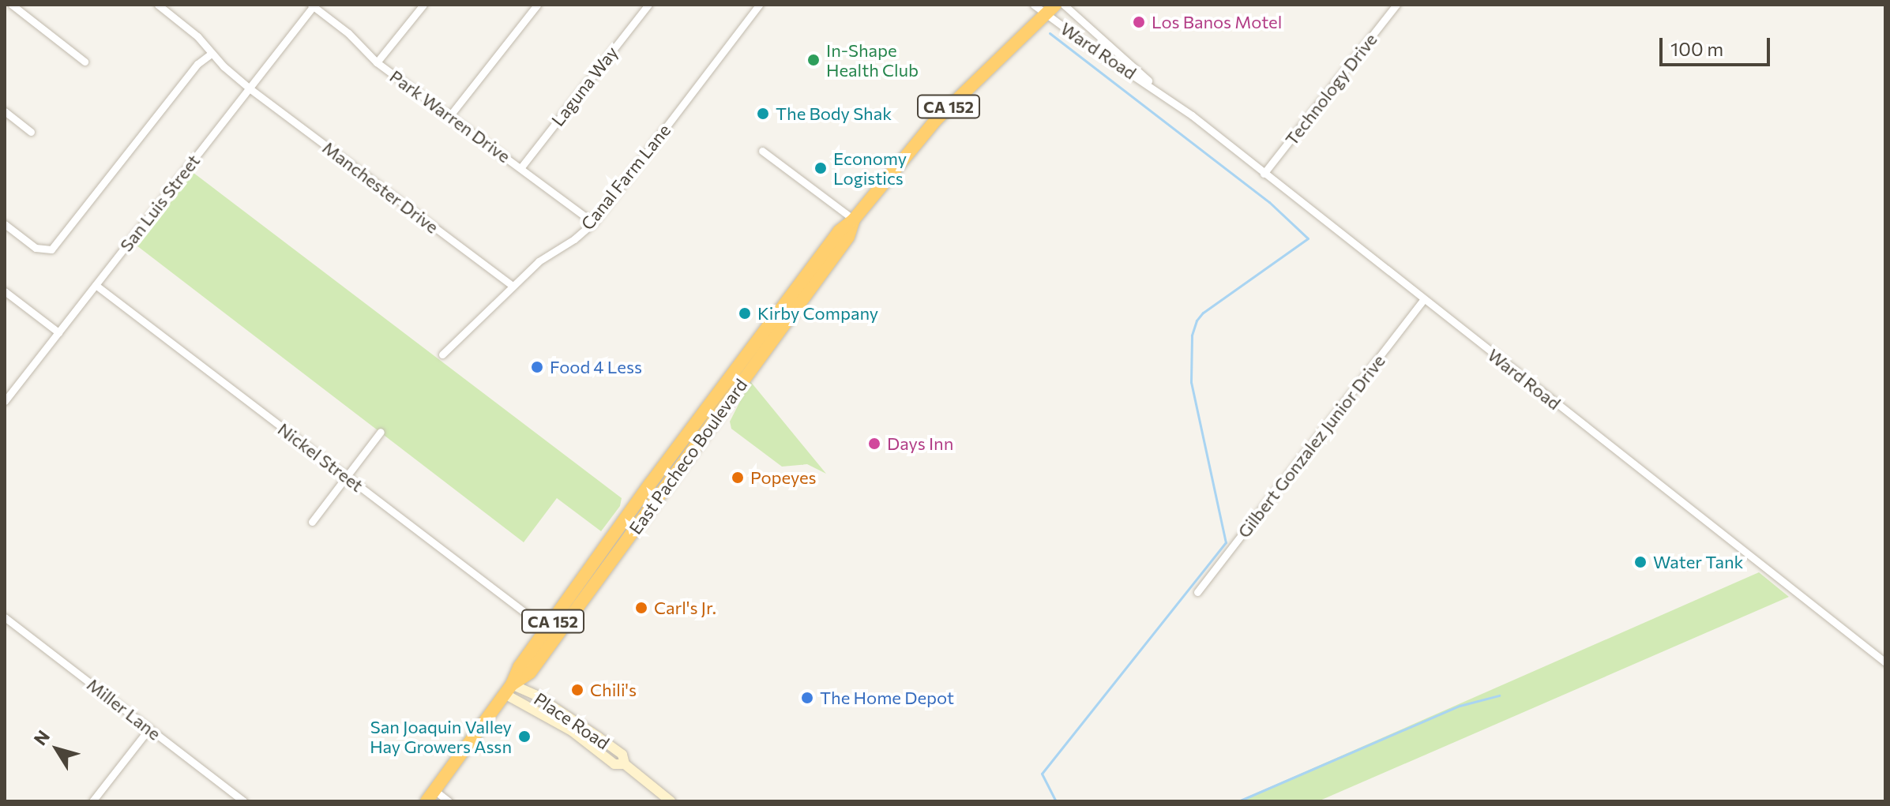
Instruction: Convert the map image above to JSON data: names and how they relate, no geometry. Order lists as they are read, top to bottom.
{
  "streets": {
    "highway": ["CA 152", "East Pacheco Boulevard"],
    "street": [
      "Ward Road",
      "Laguna Way",
      "Technology Drive",
      "Park Warren Drive",
      "Canal Farm Lane",
      "Manchester Drive",
      "San Luis Street",
      "Gilbert Gonzalez Junior Drive",
      "Nickel Street",
      "Miller Lane",
      "Place Road"
    ]
  },
  "crossings": [
    ["Ward Road", "Technology Drive"],
    ["Ward Road", "Gilbert Gonzalez Junior Drive"],
    ["Ward Road", "East Pacheco Boulevard"],
    ["Laguna Way", "Park Warren Drive"],
    ["Park Warren Drive", "Canal Farm Lane"],
    ["Park Warren Drive", "San Luis Street"],
    ["Canal Farm Lane", "Manchester Drive"],
    ["Manchester Drive", "San Luis Street"],
    ["San Luis Street", "Nickel Street"],
    ["East Pacheco Boulevard", "Nickel Street"],
    ["East Pacheco Boulevard", "Place Road"]
  ],
  "places": [
    "Los Banos Motel",
    "In-Shape Health Club",
    "The Body Shak",
    "Economy Logistics",
    "Kirby Company",
    "Food 4 Less",
    "Days Inn",
    "Popeyes",
    "Water Tank",
    "Carl's Jr.",
    "Chili's",
    "The Home Depot",
    "San Joaquin Valley Hay Growers Assn"
  ],
  "scale_bar": "100 m",
  "north": "top left"
}
